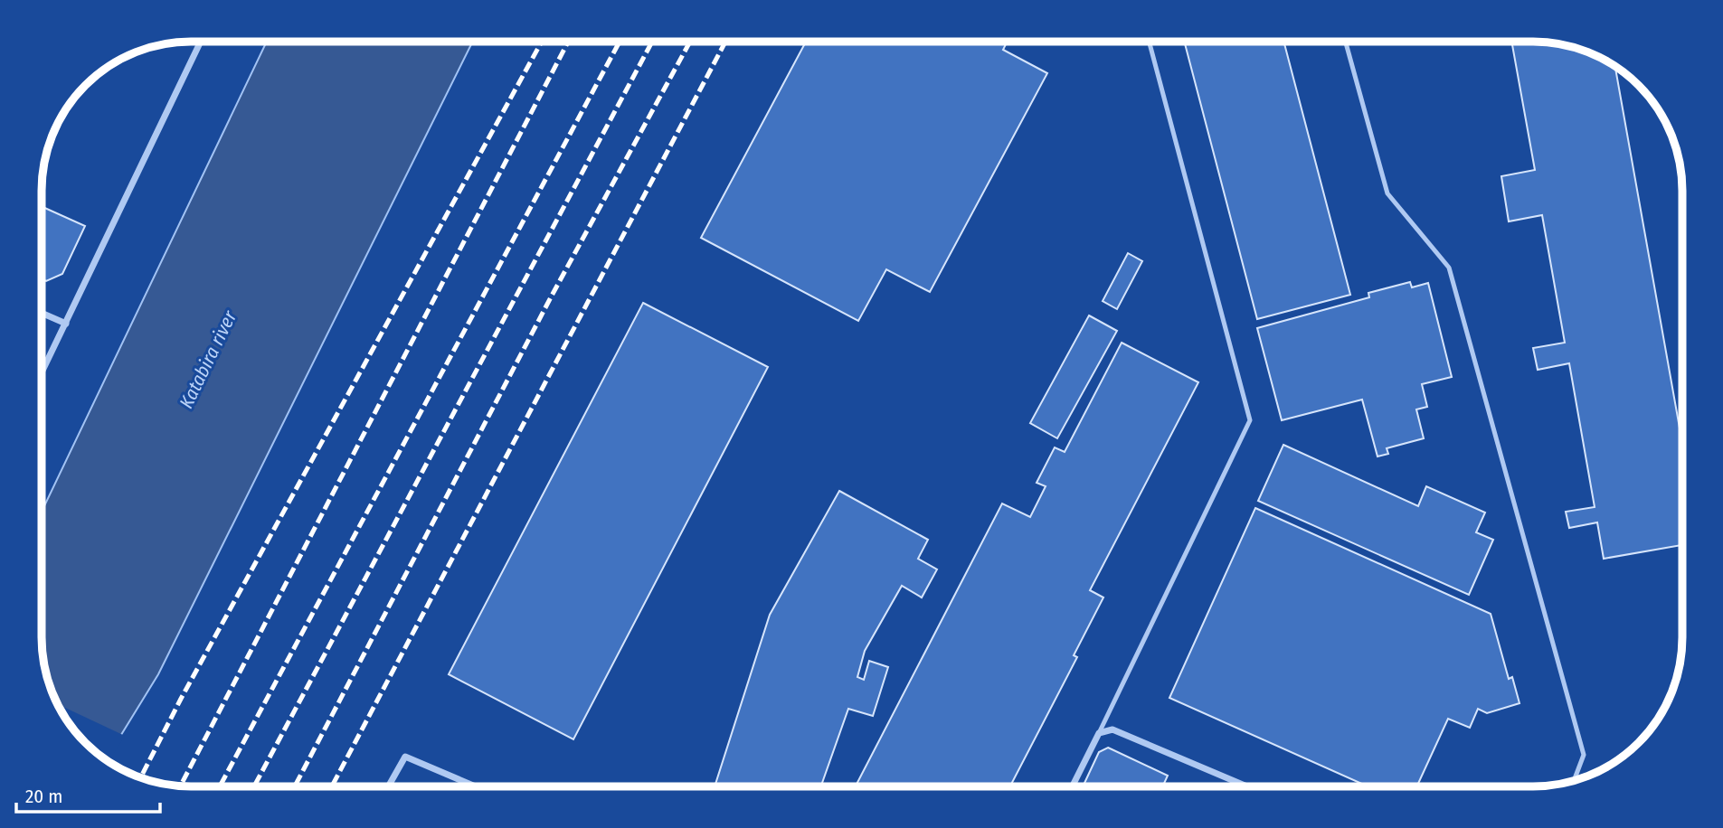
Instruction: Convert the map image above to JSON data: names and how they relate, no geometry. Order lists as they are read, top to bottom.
{
  "water": ["Katabira river"],
  "scale_bar": "20 m"
}
